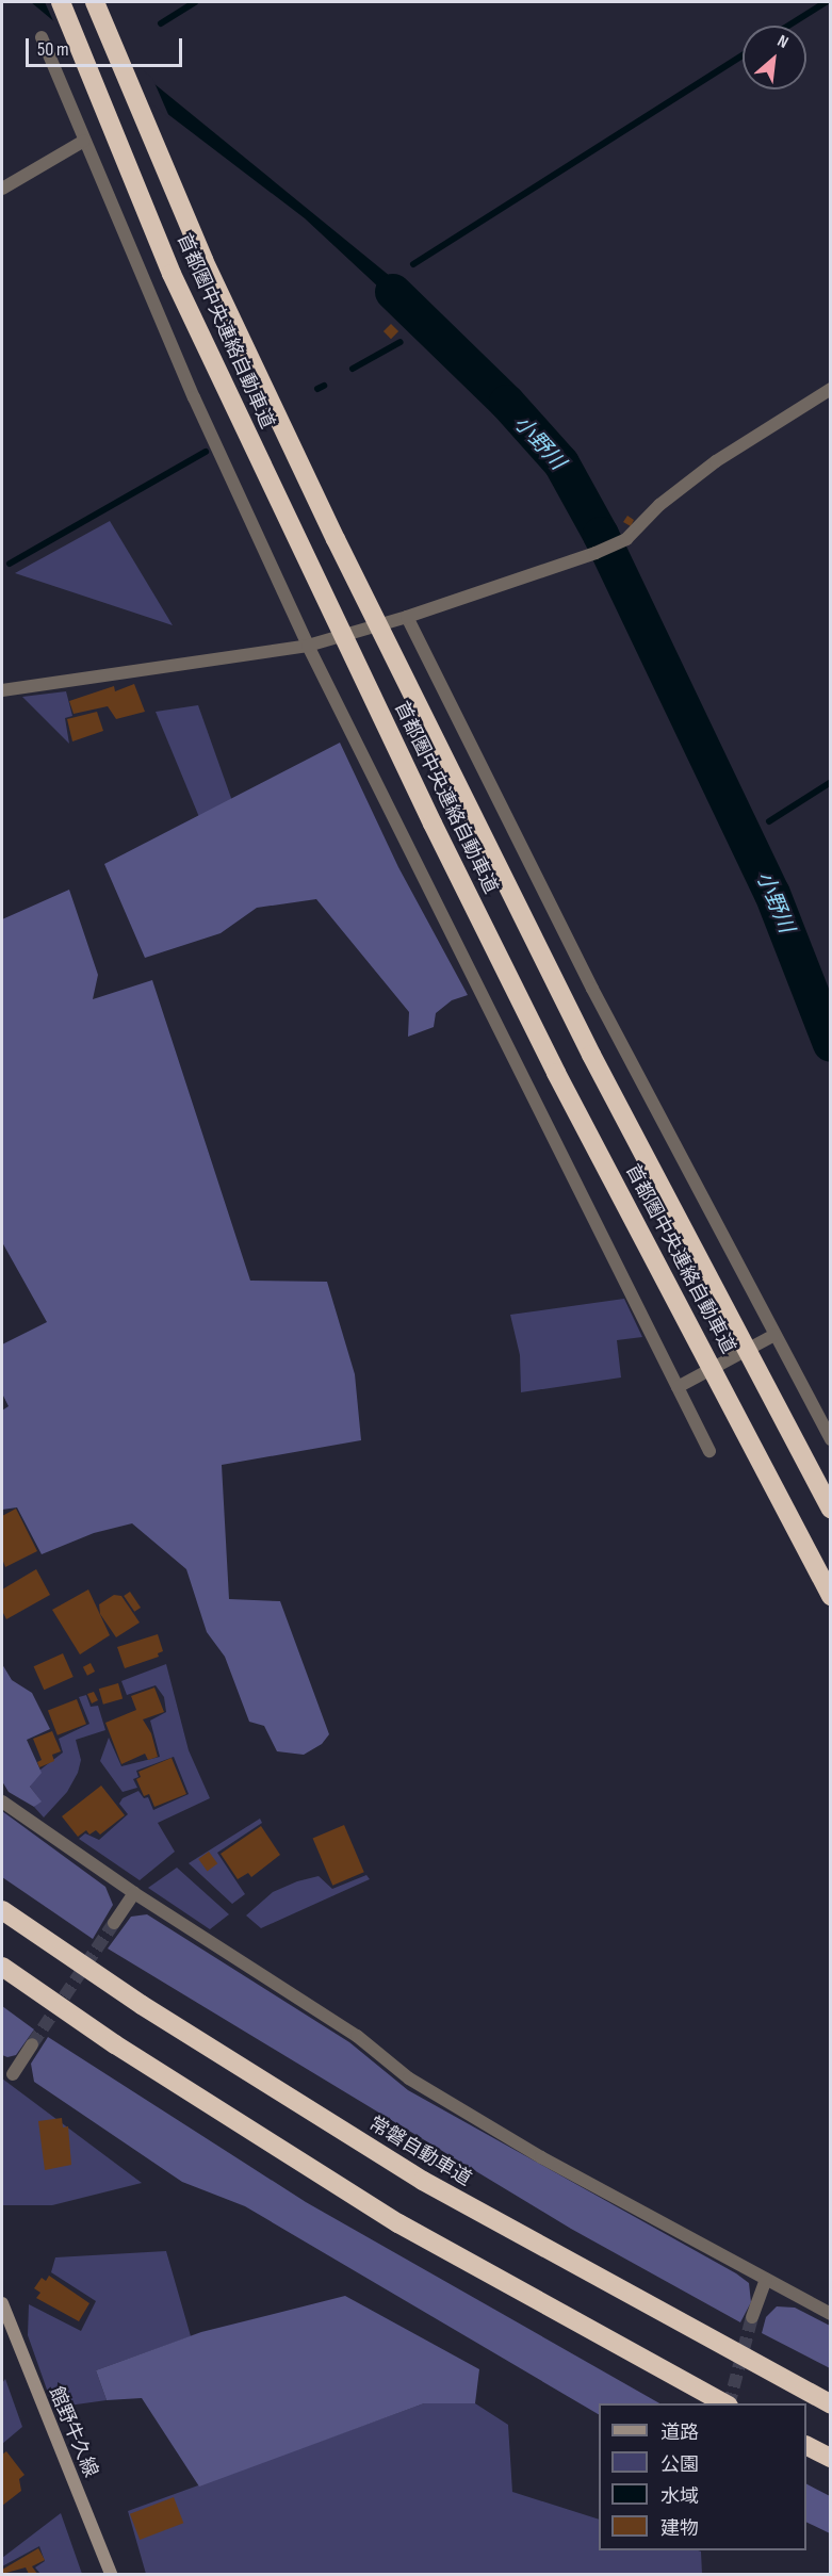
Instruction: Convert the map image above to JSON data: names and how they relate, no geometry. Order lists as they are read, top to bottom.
{
  "streets": {
    "highway": ["首都圏中央連絡自動車道", "常磐自動車道"],
    "main road": ["館野牛久線"]
  },
  "water": ["小野川"],
  "legend": [
    "道路",
    "公園",
    "水域",
    "建物"
  ],
  "scale_bar": "50 m",
  "north": "top right"
}
